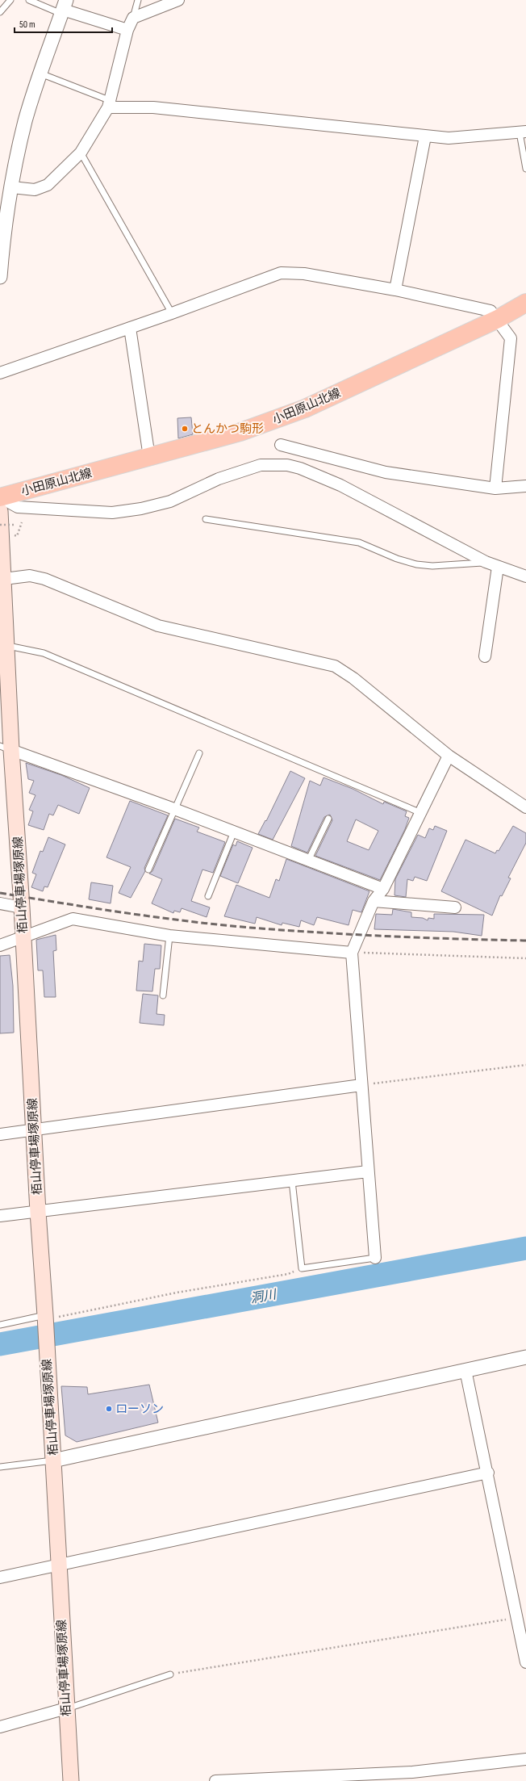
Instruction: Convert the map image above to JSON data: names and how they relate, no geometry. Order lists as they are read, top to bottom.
{
  "streets": {
    "main road": ["小田原山北線", "栢山停車場塚原線"]
  },
  "water": ["洞川"],
  "places": ["とんかつ駒形", "ローソン"],
  "scale_bar": "50 m"
}
